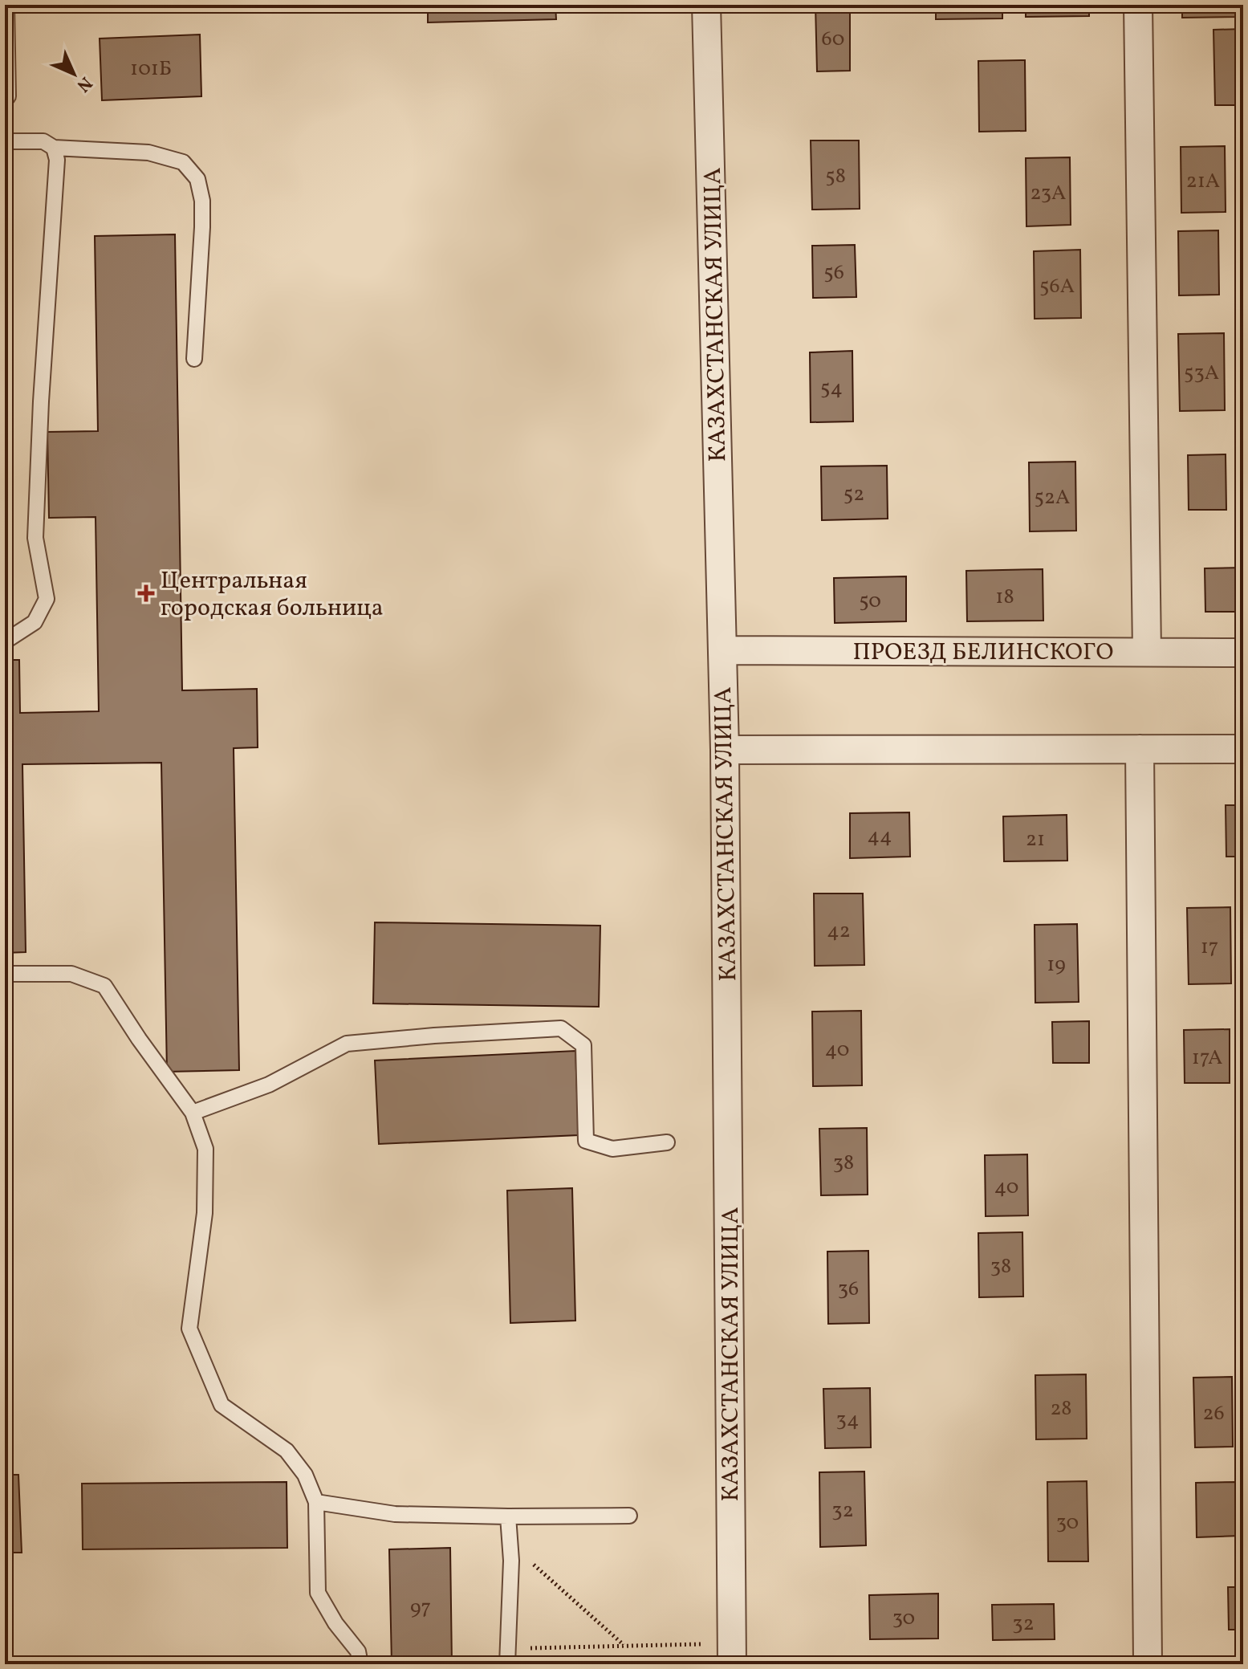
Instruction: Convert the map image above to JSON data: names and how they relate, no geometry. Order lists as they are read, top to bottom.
{
  "streets": {
    "street": ["КАЗАХСТАНСКАЯ УЛИЦА", "ПРОЕЗД БЕЛИНСКОГО"]
  },
  "crossings": [
    ["КАЗАХСТАНСКАЯ УЛИЦА", "ПРОЕЗД БЕЛИНСКОГО"]
  ],
  "places": {
    "health": ["Центральная городская больница"]
  },
  "house_numbers": [
    "60",
    "101Б",
    "58",
    "21А",
    "23А",
    "56",
    "56А",
    "53А",
    "54",
    "52",
    "52А",
    "18",
    "50",
    "44",
    "21",
    "42",
    "17",
    "19",
    "40",
    "17А",
    "38",
    "40",
    "38",
    "36",
    "28",
    "26",
    "34",
    "32",
    "30",
    "97",
    "30",
    "32"
  ],
  "north": "bottom right"
}
